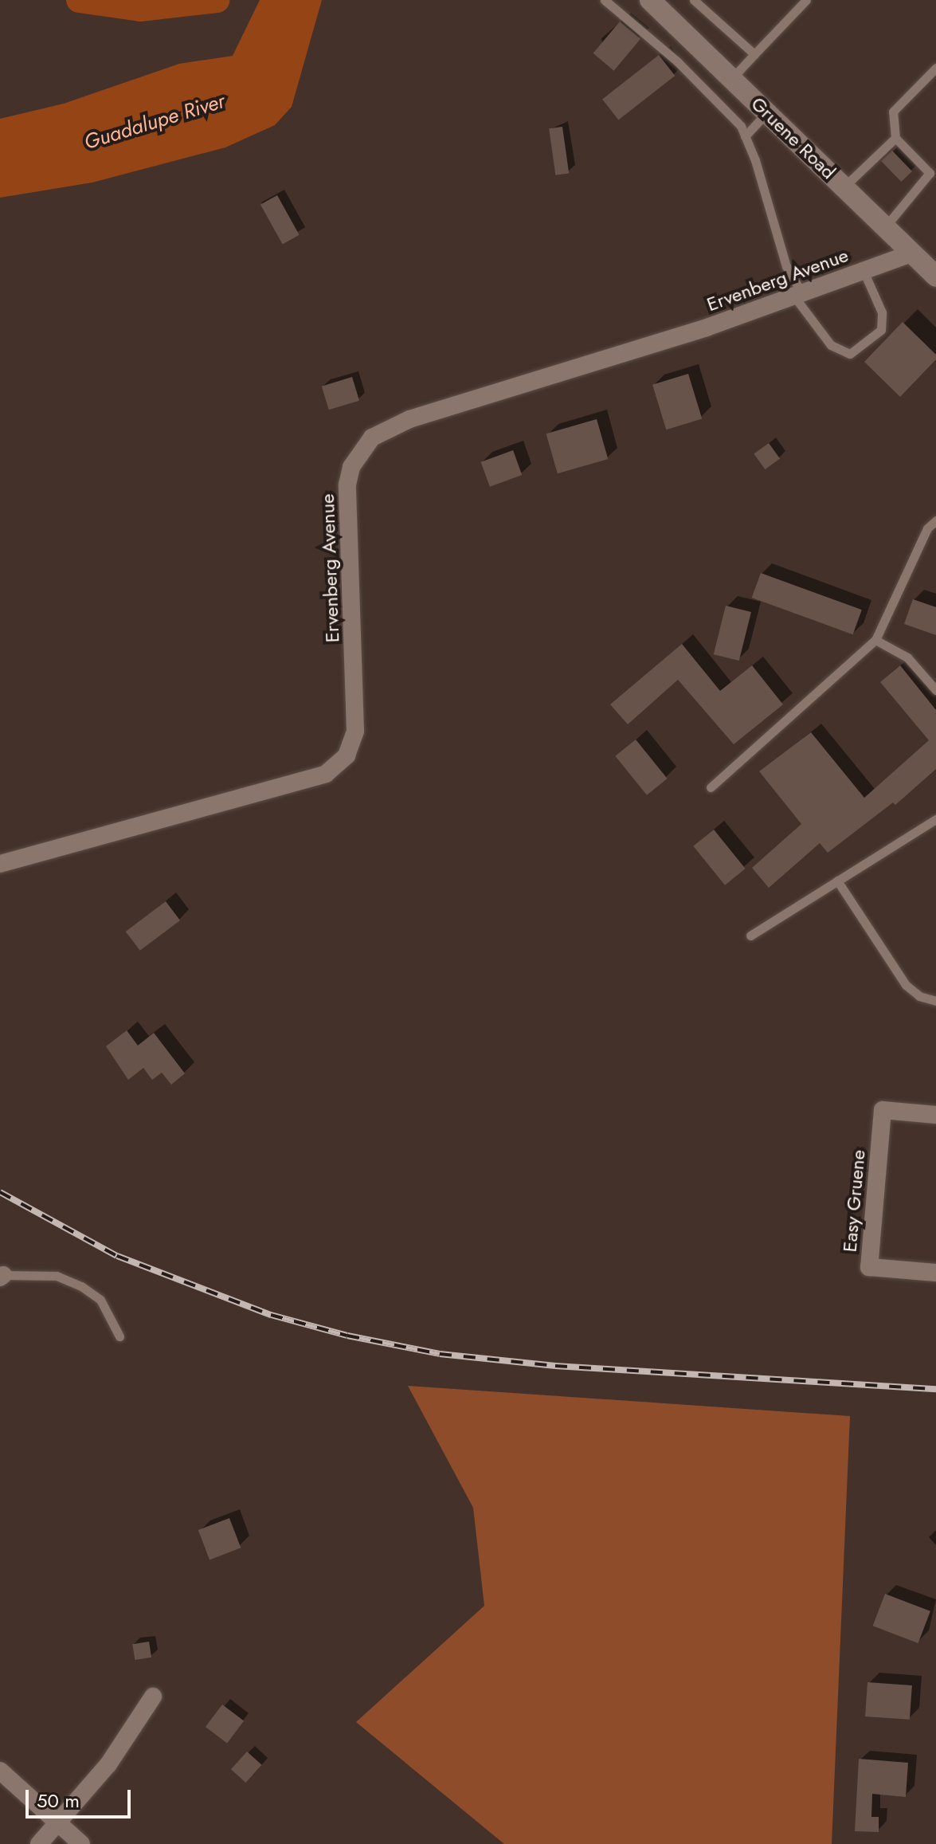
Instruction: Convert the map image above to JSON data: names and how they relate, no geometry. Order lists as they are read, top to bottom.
{
  "streets": {
    "street": ["Gruene Road", "Ervenberg Avenue", "Easy Gruene"]
  },
  "crossings": [
    ["Gruene Road", "Ervenberg Avenue"]
  ],
  "water": ["Guadalupe River"],
  "scale_bar": "50 m"
}
